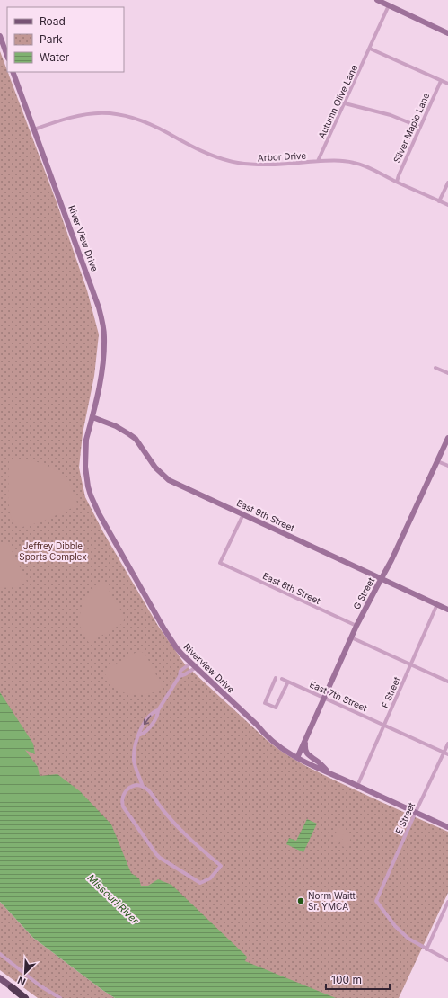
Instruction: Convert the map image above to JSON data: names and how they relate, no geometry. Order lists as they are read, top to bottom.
{
  "streets": {
    "main road": [
      "River View Drive",
      "East 9th Street",
      "G Street",
      "Riverview Drive"
    ],
    "street": [
      "Autumn Olive Lane",
      "Silver Maple Lane",
      "Arbor Drive",
      "East 8th Street",
      "F Street",
      "East 7th Street",
      "E Street"
    ]
  },
  "crossings": [
    ["Autumn Olive Lane", "Arbor Drive"],
    ["Silver Maple Lane", "Arbor Drive"],
    ["Arbor Drive", "River View Drive"],
    ["River View Drive", "East 9th Street"],
    ["River View Drive", "Riverview Drive"],
    ["East 9th Street", "East 8th Street"],
    ["East 9th Street", "G Street"],
    ["East 9th Street", "Riverview Drive"],
    ["East 9th Street", "F Street"],
    ["East 8th Street", "G Street"],
    ["G Street", "Riverview Drive"],
    ["G Street", "East 7th Street"],
    ["Riverview Drive", "F Street"],
    ["Riverview Drive", "E Street"],
    ["F Street", "East 7th Street"],
    ["East 7th Street", "E Street"]
  ],
  "water": ["Missouri River"],
  "parks": ["Jeffrey Dibble Sports Complex"],
  "places": ["Norm Waitt Sr. YMCA"],
  "legend": ["Road", "Park", "Water"],
  "scale_bar": "100 m",
  "north": "bottom left"
}
